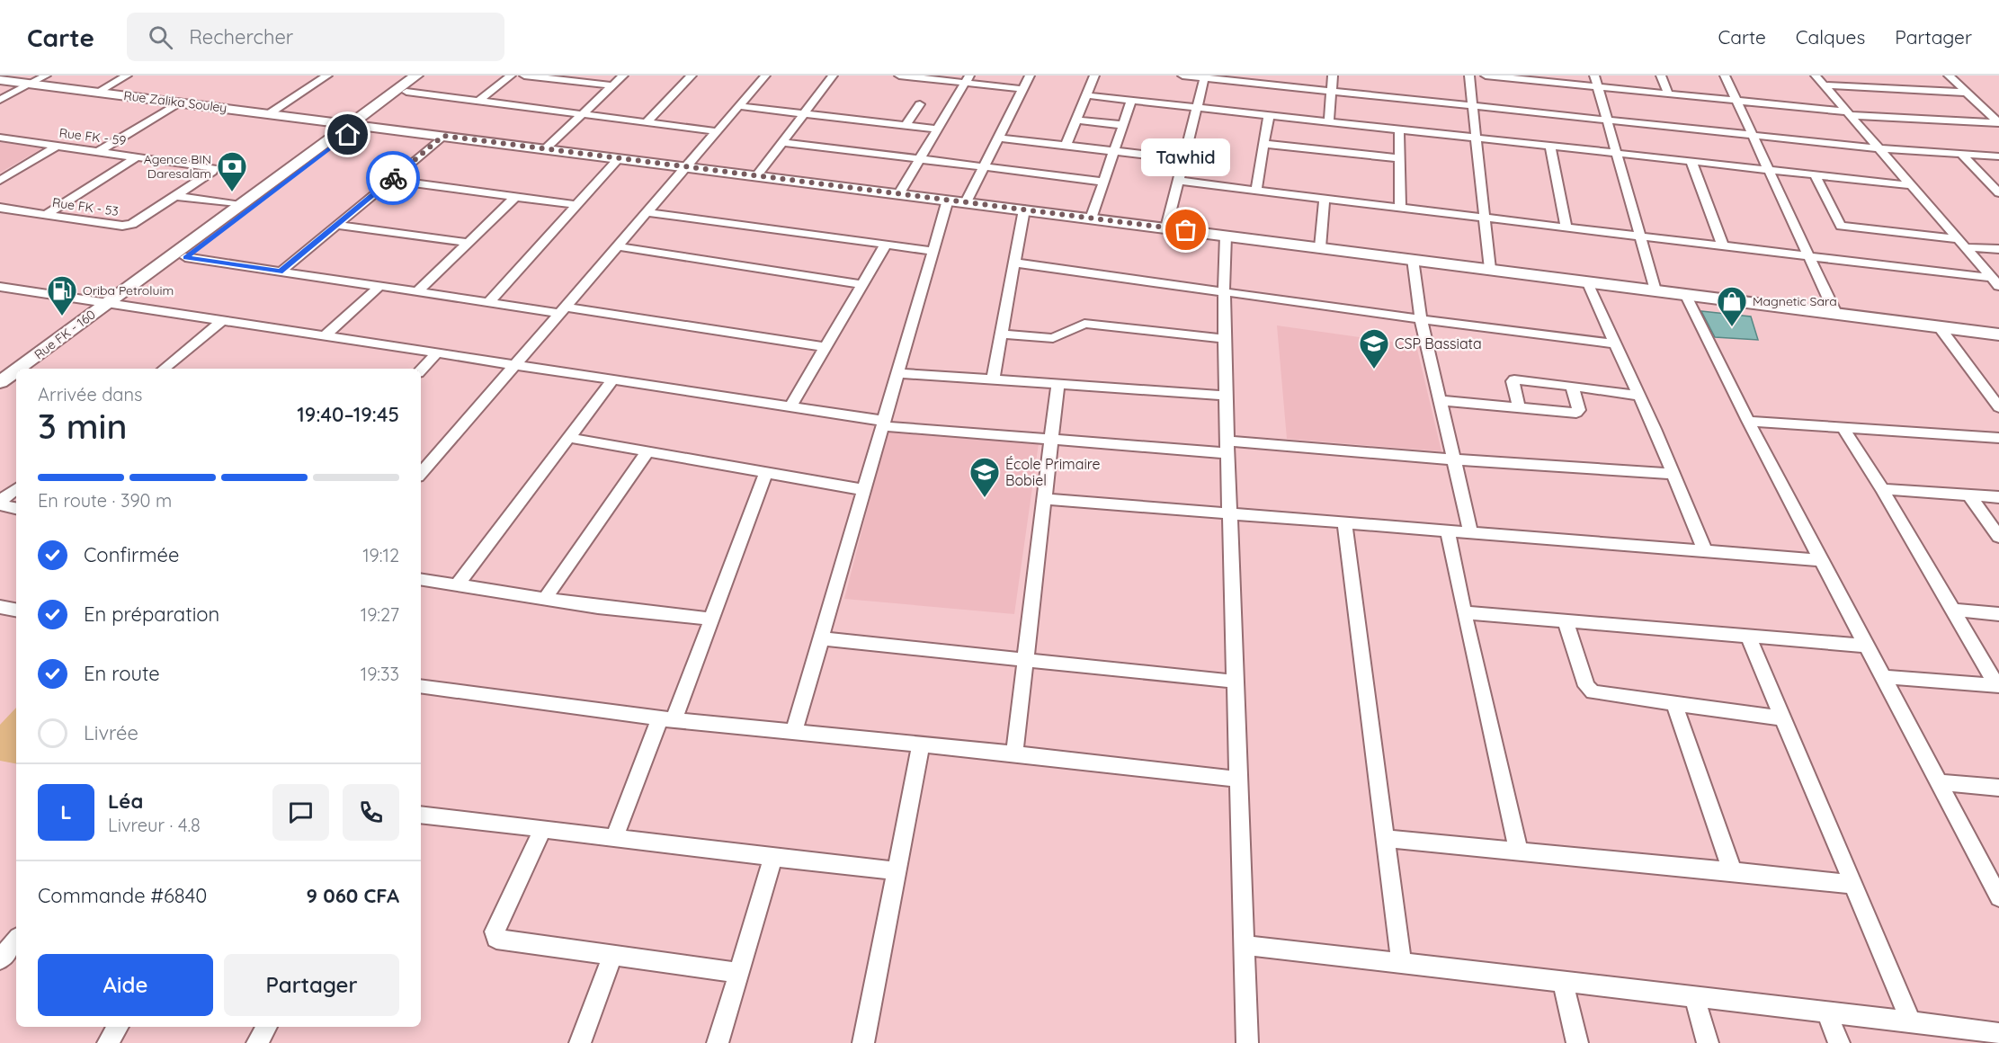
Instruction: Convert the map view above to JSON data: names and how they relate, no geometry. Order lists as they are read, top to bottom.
{
  "streets": {
    "street": [
      "Rue Zalika Souley",
      "Rue FK - 59",
      "Rue FK - 53",
      "Rue FK - 160"
    ]
  },
  "crossings": [
    ["Rue Zalika Souley", "Rue FK - 160"],
    ["Rue FK - 59", "Rue FK - 53"]
  ],
  "places": {
    "bank": ["Agence BIN Daresalam"],
    "other": ["Tawhid"],
    "fuel station": ["Oriba Petroluim"],
    "shop": ["Magnetic Sara"],
    "school or university": ["CSP Bassiata", "École Primaire Bobiel"]
  },
  "page": {
    "header": "Carte",
    "search": "Rechercher",
    "nav": ["Carte", "Calques", "Partager"],
    "bubble": "Tawhid",
    "heading": ["3 min", "Arrivée dans", "19:40–19:45"],
    "panel": [
      "Léa",
      "Livreur · 4.8",
      "Commande #6840",
      "9 060 CFA"
    ],
    "bar": "En route · 390 m",
    "list": [
      ["Confirmée", "19:12"],
      ["En préparation", "19:27"],
      ["En route", "19:33"],
      "Livrée"
    ],
    "round": "L",
    "buttons": ["Aide", "Partager"]
  }
}
